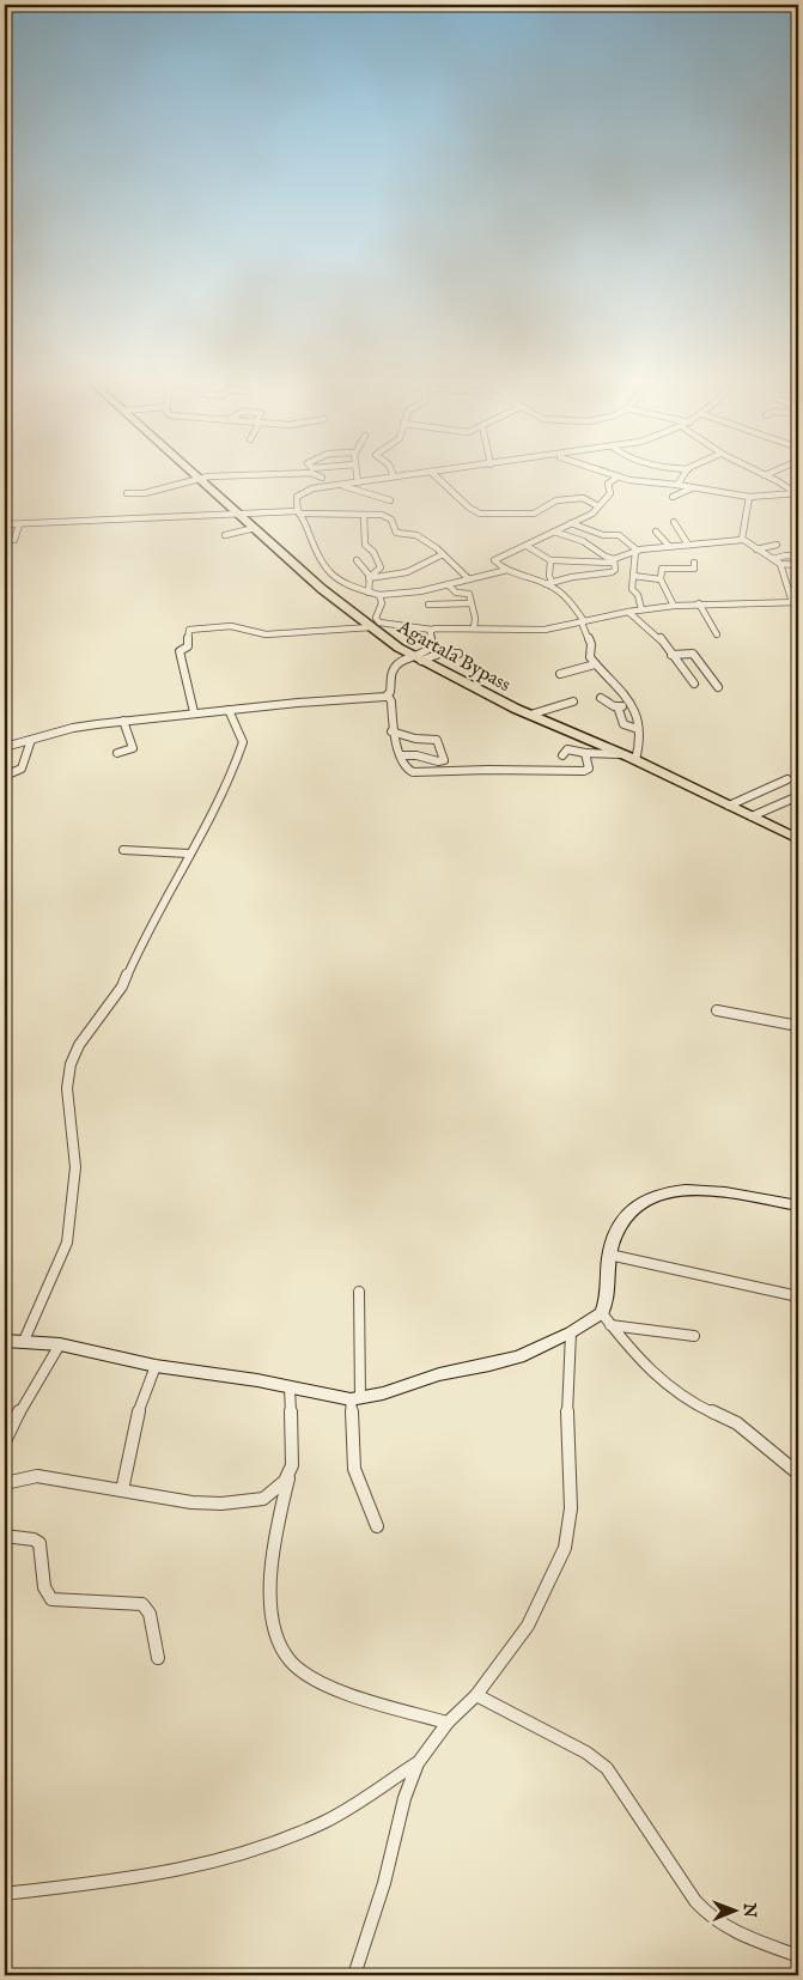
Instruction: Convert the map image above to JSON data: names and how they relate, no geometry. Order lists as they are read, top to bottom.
{
  "streets": {
    "highway": ["Agartala Bypass"]
  },
  "north": "right"
}
